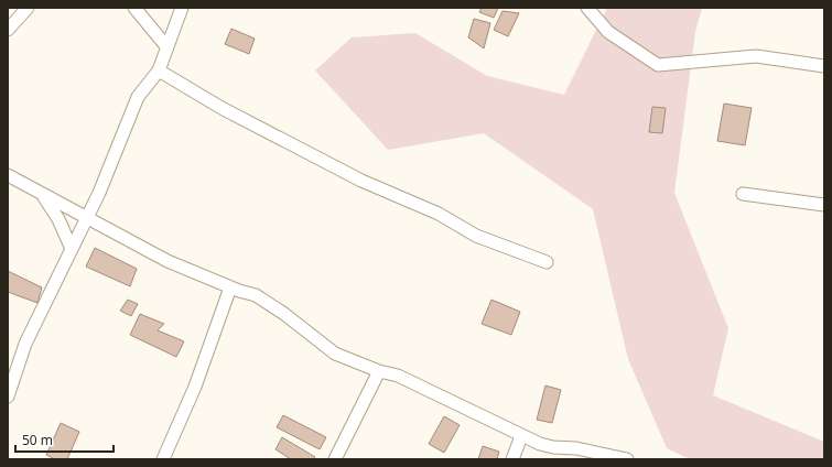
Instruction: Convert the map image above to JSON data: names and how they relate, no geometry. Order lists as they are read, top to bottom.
{
  "scale_bar": "50 m"
}
